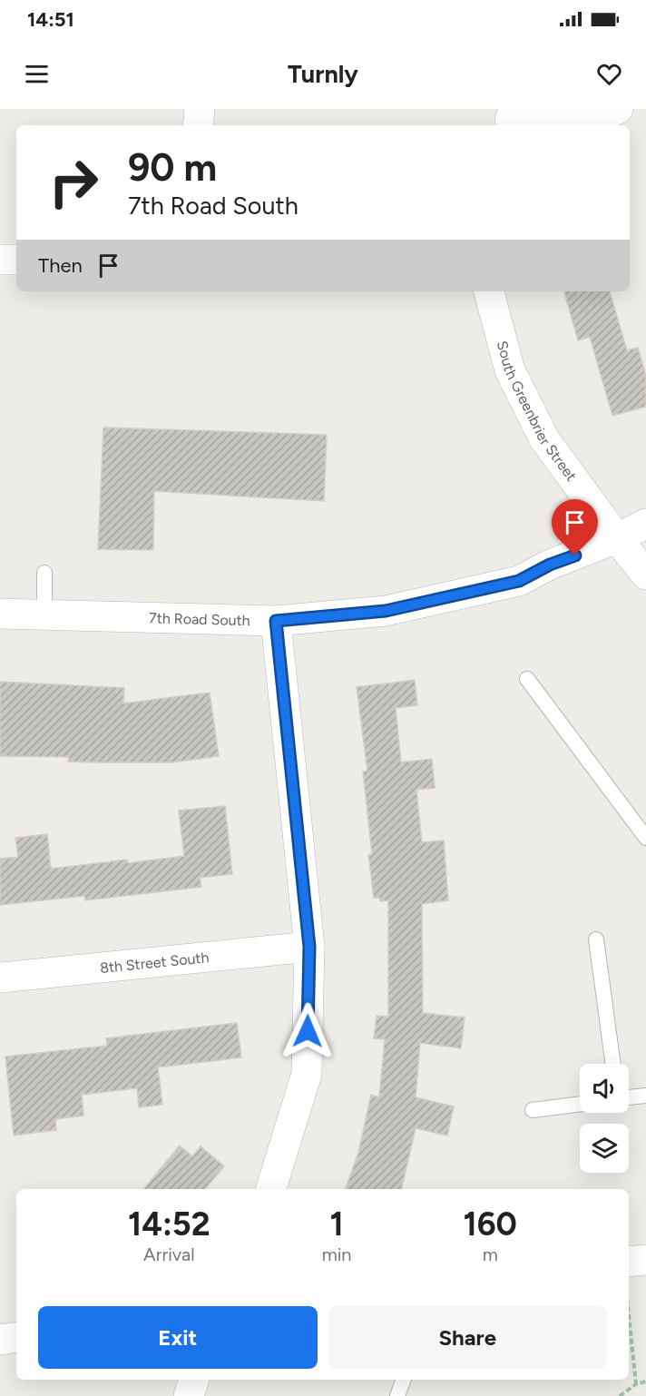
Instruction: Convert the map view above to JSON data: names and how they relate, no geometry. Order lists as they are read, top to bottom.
{
  "streets": {
    "street": ["South Greenbrier Street", "7th Road South", "8th Street South"]
  },
  "crossings": [
    ["South Greenbrier Street", "7th Road South"]
  ],
  "page": {
    "status": "14:51",
    "header": "Turnly",
    "turn": ["90 m", "7th Road South"],
    "then": "Then",
    "eta": [
      "14:52",
      "Arrival",
      "1",
      "min",
      "160",
      "m"
    ],
    "buttons": ["Exit", "Share"]
  }
}
